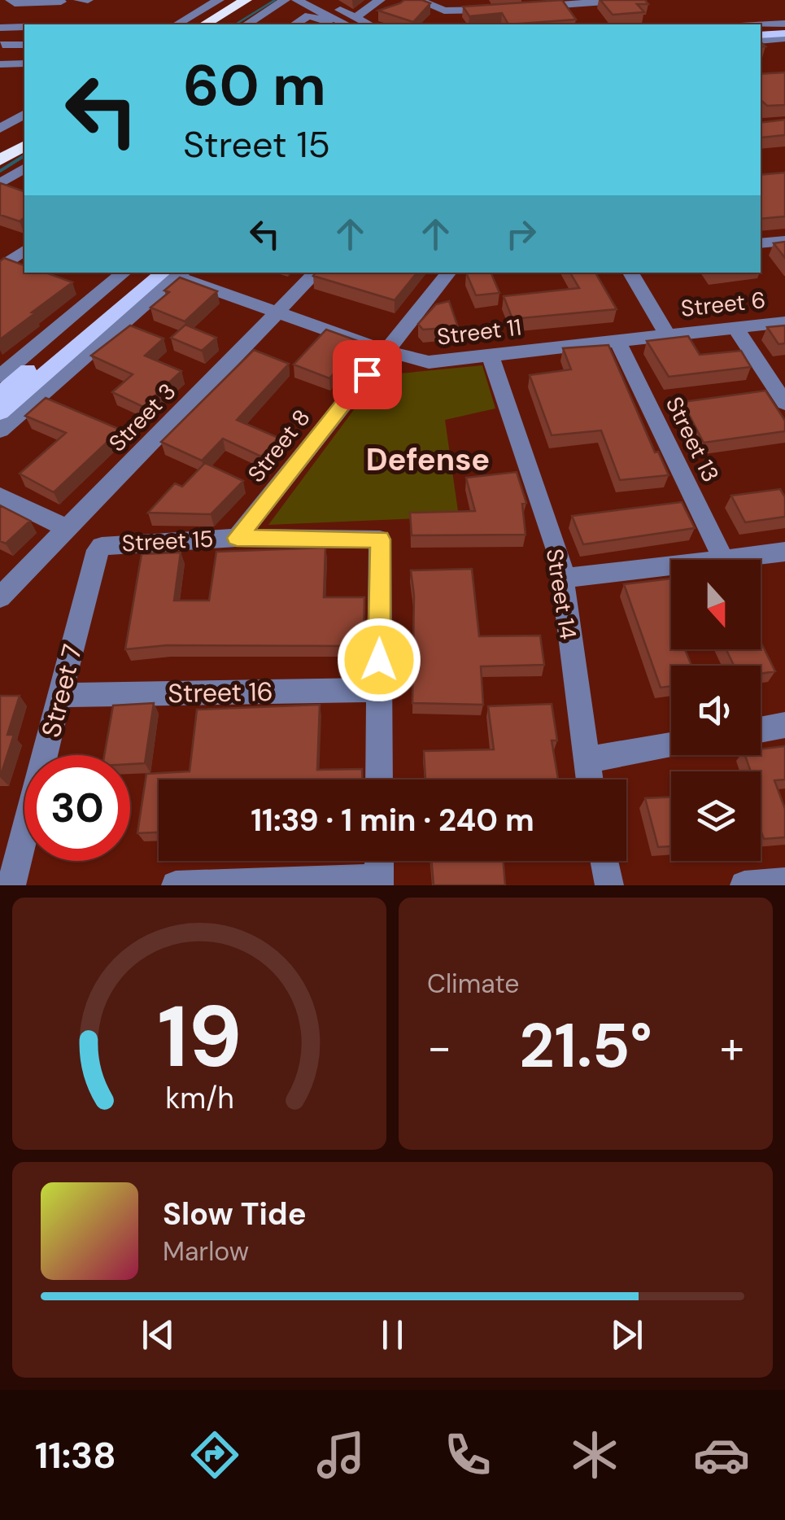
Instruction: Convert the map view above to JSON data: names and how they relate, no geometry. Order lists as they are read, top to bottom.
{
  "streets": {
    "street": [
      "Street 6",
      "Street 11",
      "Street 3",
      "Street 13",
      "Street 8",
      "Street 15",
      "Street 14",
      "Street 7",
      "Street 16"
    ]
  },
  "crossings": [
    ["Street 6", "Street 11"],
    ["Street 11", "Street 3"],
    ["Street 11", "Street 13"],
    ["Street 11", "Street 8"],
    ["Street 11", "Street 14"],
    ["Street 8", "Street 15"],
    ["Street 15", "Street 7"],
    ["Street 15", "Street 16"],
    ["Street 7", "Street 16"]
  ],
  "districts": ["Defense"],
  "north": "bottom",
  "page": {
    "turn": ["60 m", "Street 15"],
    "limit": "30",
    "trip": "11:39 · 1 min · 240 m",
    "tile": "Climate",
    "heat": ["−", "21.5°", "+"],
    "song": ["Slow Tide", "Marlow"],
    "tabs": "11:38",
    "gauge": ["19", "km/h"]
  }
}
